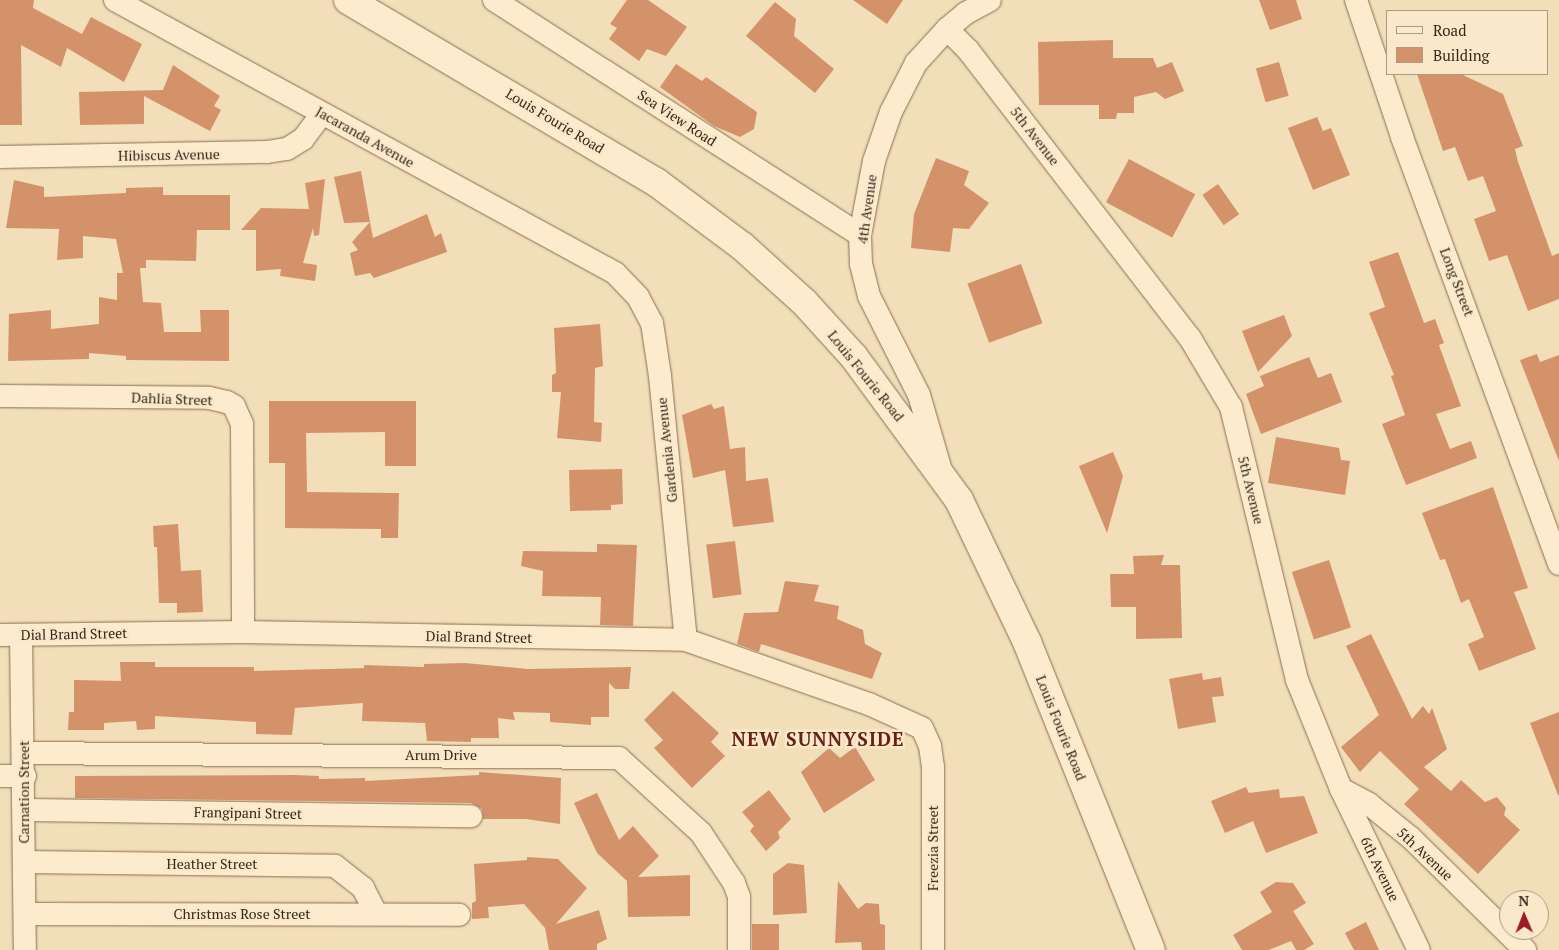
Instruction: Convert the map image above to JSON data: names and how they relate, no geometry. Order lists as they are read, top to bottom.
{
  "streets": {
    "main road": ["Louis Fourie Road"],
    "street": [
      "Sea View Road",
      "5th Avenue",
      "Jacaranda Avenue",
      "Hibiscus Avenue",
      "4th Avenue",
      "Long Street",
      "Dahlia Street",
      "Gardenia Avenue",
      "Dial Brand Street",
      "Arum Drive",
      "Carnation Street",
      "Frangipani Street",
      "Freezia Street",
      "Heather Street",
      "6th Avenue",
      "Christmas Rose Street"
    ]
  },
  "crossings": [
    ["Sea View Road", "4th Avenue"],
    ["Louis Fourie Road", "4th Avenue"],
    ["5th Avenue", "4th Avenue"],
    ["5th Avenue", "6th Avenue"],
    ["Jacaranda Avenue", "Hibiscus Avenue"],
    ["Jacaranda Avenue", "Gardenia Avenue"],
    ["Dahlia Street", "Dial Brand Street"],
    ["Gardenia Avenue", "Dial Brand Street"],
    ["Dial Brand Street", "Carnation Street"],
    ["Dial Brand Street", "Freezia Street"],
    ["Arum Drive", "Carnation Street"],
    ["Carnation Street", "Frangipani Street"],
    ["Carnation Street", "Heather Street"],
    ["Carnation Street", "Christmas Rose Street"],
    ["Heather Street", "Christmas Rose Street"]
  ],
  "districts": ["NEW SUNNYSIDE"],
  "legend": ["Road", "Building"],
  "north": "top"
}
